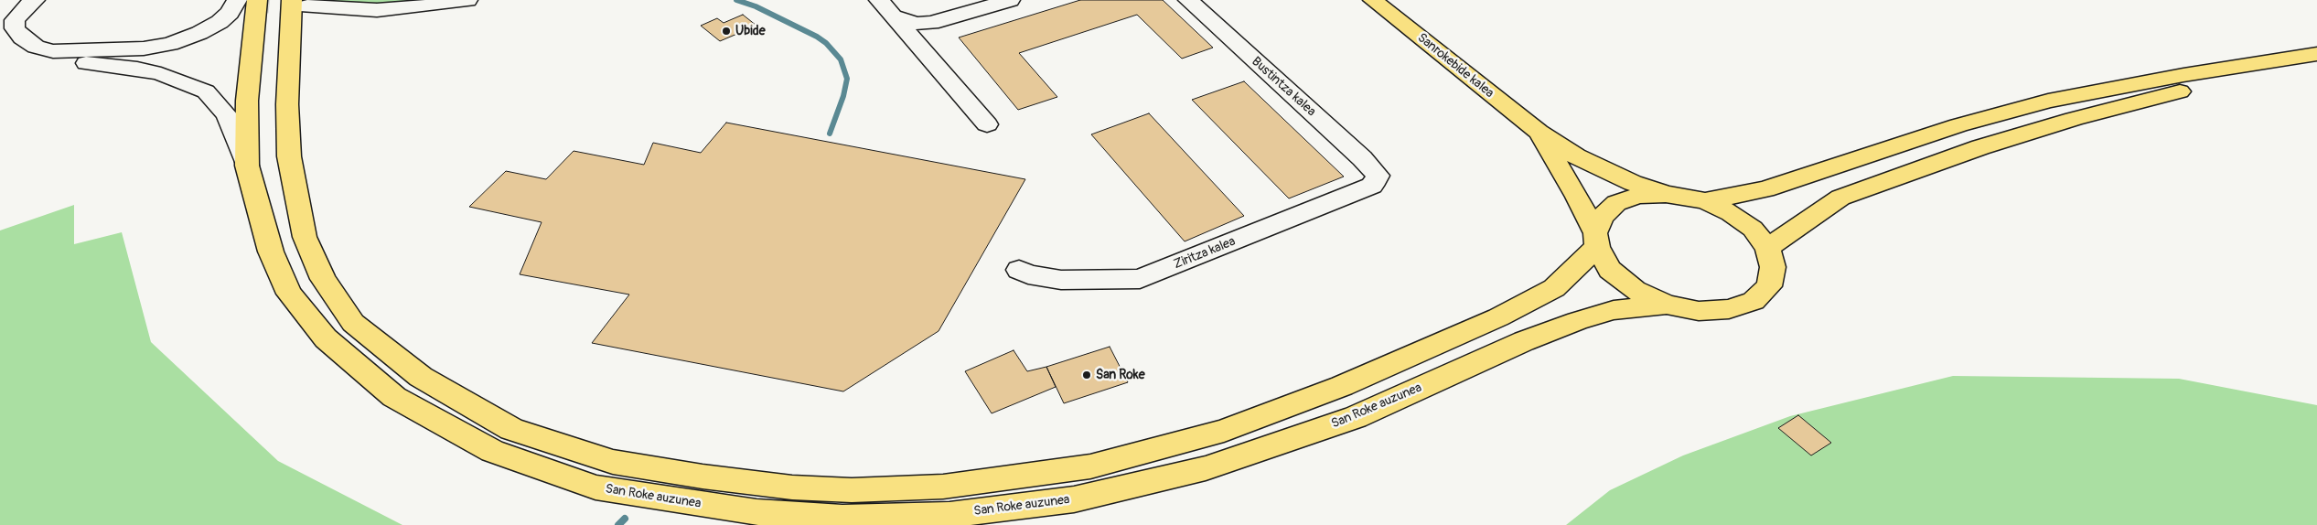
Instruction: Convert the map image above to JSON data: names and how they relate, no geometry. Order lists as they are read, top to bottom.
{
  "streets": {
    "main road": ["Sanrokebide kalea", "San Roke auzunea"],
    "street": ["Bustintza kalea", "Ziritza kalea"]
  },
  "crossings": [
    ["Bustintza kalea", "Ziritza kalea"]
  ],
  "places": ["Ubide", "San Roke"]
}
